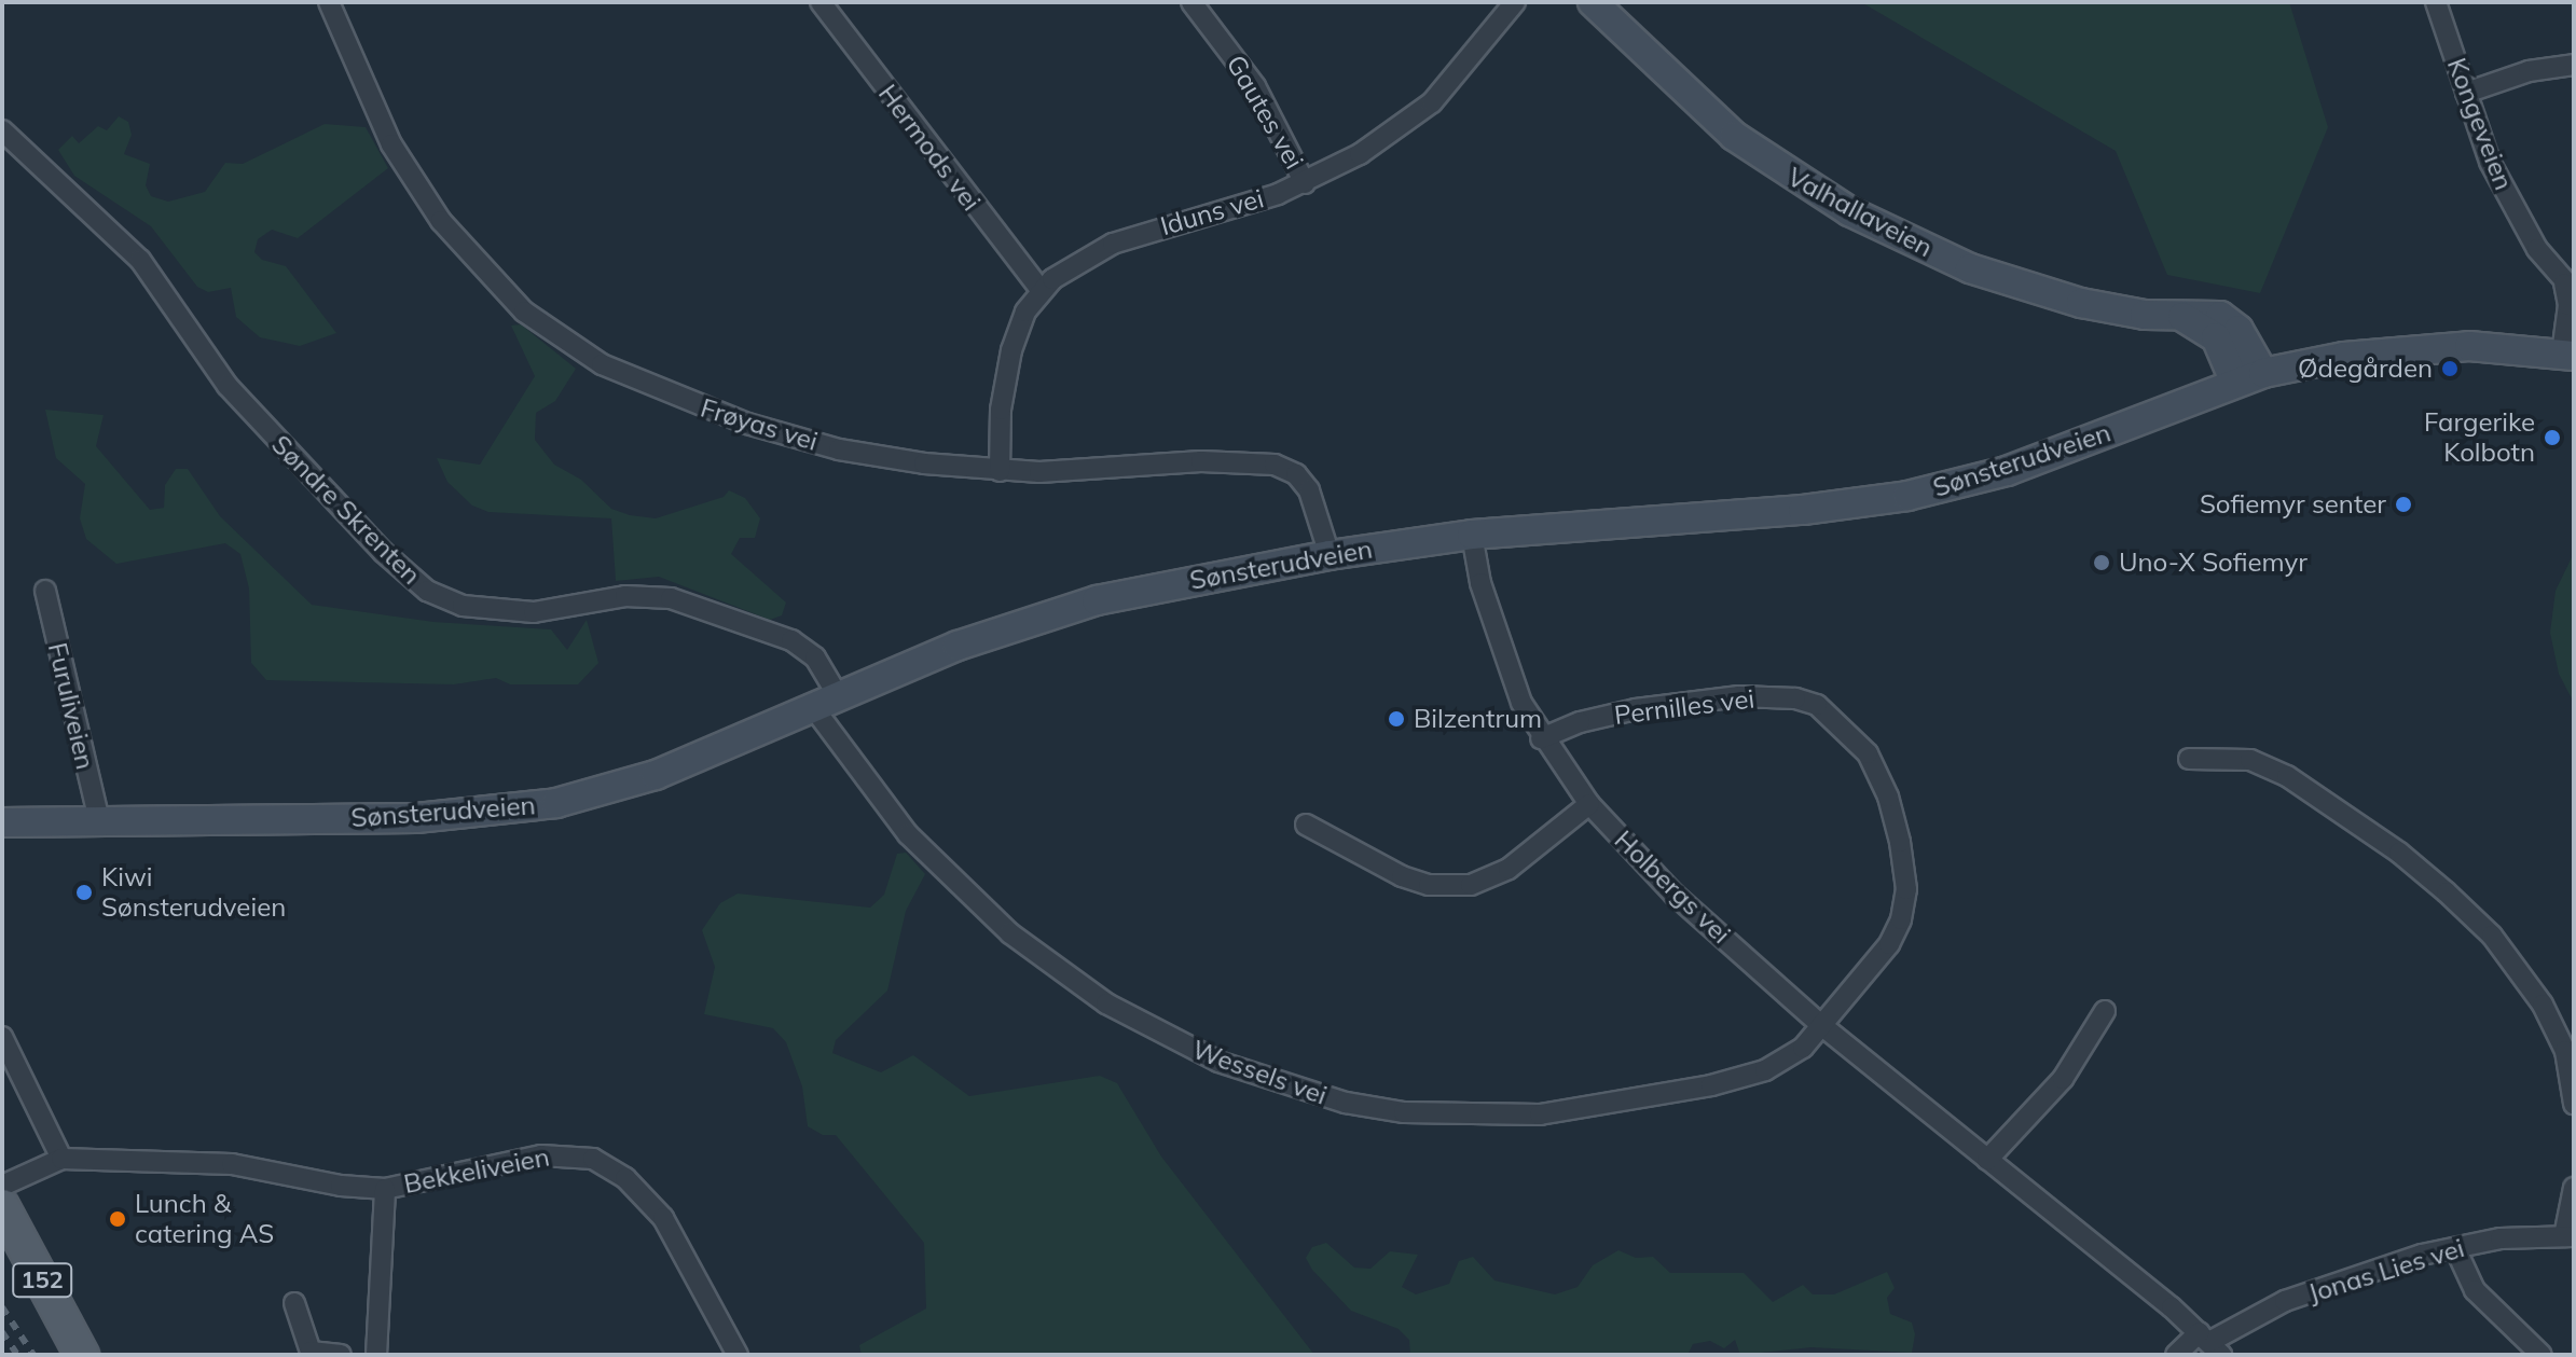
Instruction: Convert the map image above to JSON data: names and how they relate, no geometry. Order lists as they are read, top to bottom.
{
  "streets": {
    "main road": ["Valhallaveien", "Sønsterudveien", "152"],
    "street": [
      "Gautes vei",
      "Kongeveien",
      "Hermods vei",
      "Iduns vei",
      "Frøyas vei",
      "Søndre Skrenten",
      "Furuliveien",
      "Pernilles vei",
      "Holbergs vei",
      "Wessels vei",
      "Bekkeliveien",
      "Jonas Lies vei"
    ]
  },
  "crossings": [
    ["Gautes vei", "Iduns vei"],
    ["Kongeveien", "Sønsterudveien"],
    ["Hermods vei", "Iduns vei"],
    ["Iduns vei", "Frøyas vei"],
    ["Valhallaveien", "Sønsterudveien"],
    ["Frøyas vei", "Sønsterudveien"],
    ["Sønsterudveien", "Søndre Skrenten"],
    ["Sønsterudveien", "Furuliveien"],
    ["Sønsterudveien", "Holbergs vei"],
    ["Sønsterudveien", "Wessels vei"],
    ["Søndre Skrenten", "Wessels vei"],
    ["Pernilles vei", "Holbergs vei"],
    ["Pernilles vei", "Wessels vei"],
    ["Holbergs vei", "Wessels vei"],
    ["Holbergs vei", "Jonas Lies vei"]
  ],
  "places": [
    "Ødegården",
    "Fargerike Kolbotn",
    "Sofiemyr senter",
    "Uno-X Sofiemyr",
    "Bilzentrum",
    "Kiwi Sønsterudveien",
    "Lunch & catering AS"
  ]
}
